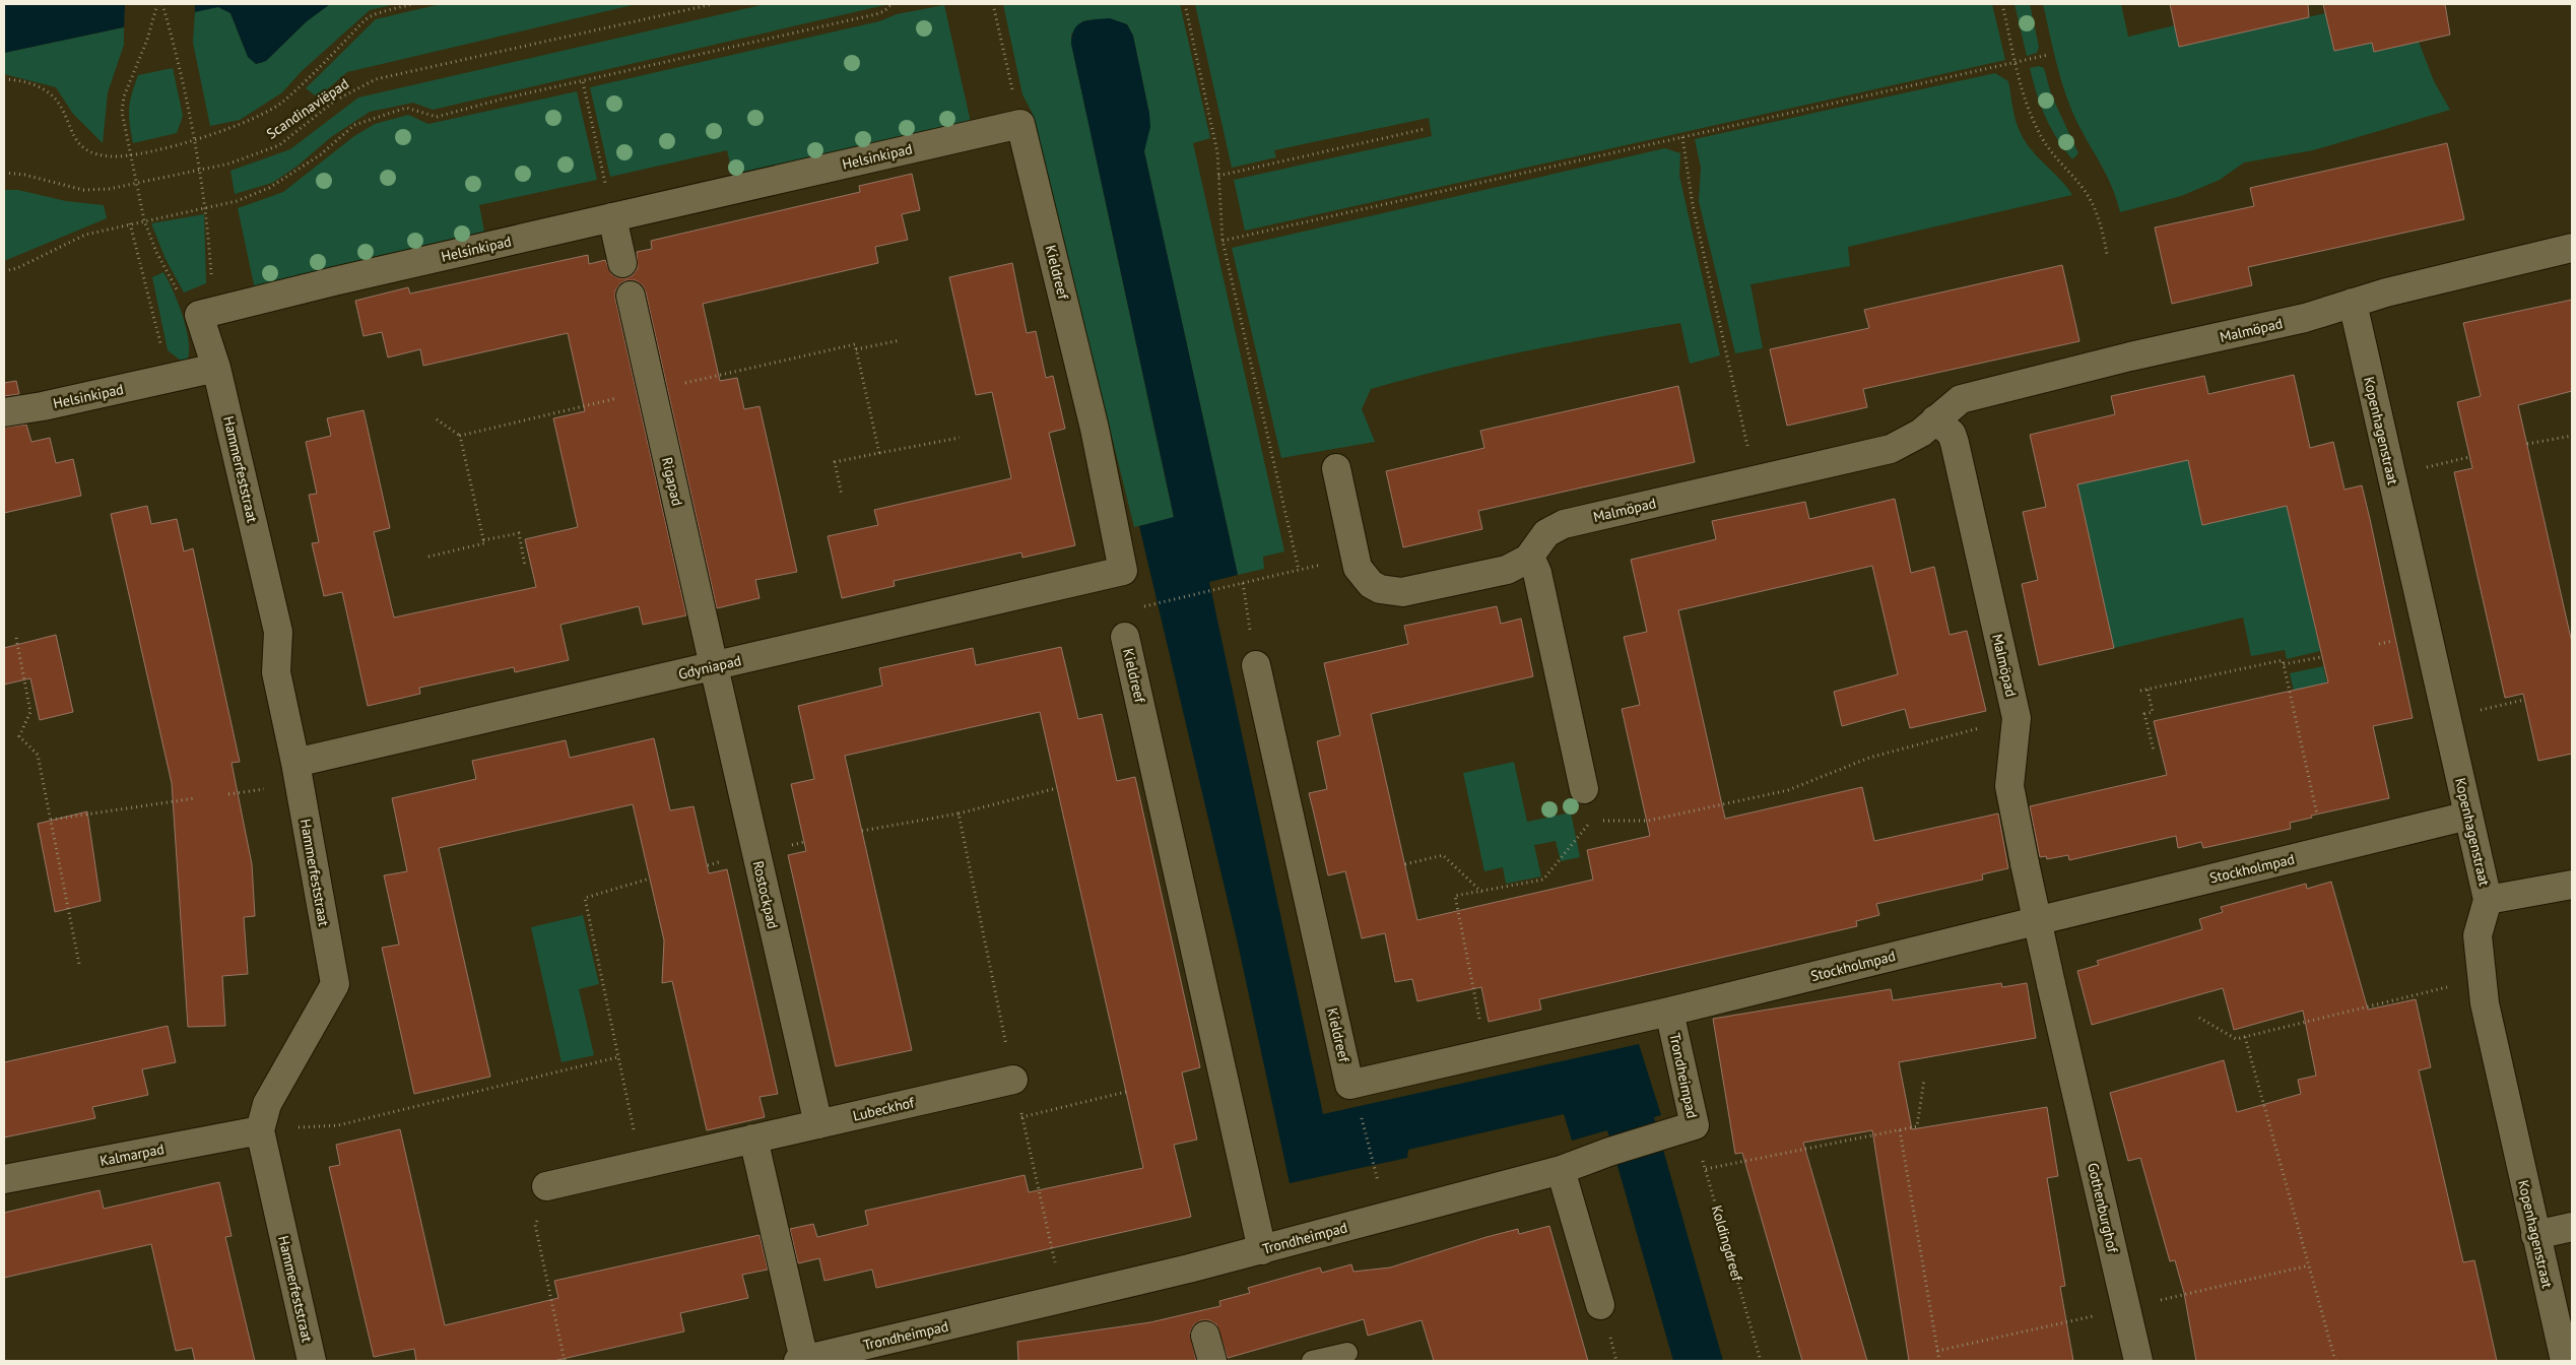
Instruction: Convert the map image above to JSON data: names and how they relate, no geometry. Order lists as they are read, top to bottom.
{
  "streets": {
    "street": [
      "Helsinkipad",
      "Kieldreef",
      "Malmöpad",
      "Kopenhagenstraat",
      "Hammerfeststraat",
      "Rigapad",
      "Gdyniapad",
      "Stockholmpad",
      "Rostockpad",
      "Trondheimpad",
      "Lubeckhof",
      "Kalmarpad",
      "Gothenburghof"
    ],
    "path": ["Scandinaviëpad", "Koldingdreef"]
  },
  "crossings": [
    ["Helsinkipad", "Kieldreef"],
    ["Helsinkipad", "Hammerfeststraat"],
    ["Kieldreef", "Gdyniapad"],
    ["Kieldreef", "Stockholmpad"],
    ["Kieldreef", "Trondheimpad"],
    ["Malmöpad", "Kopenhagenstraat"],
    ["Malmöpad", "Stockholmpad"],
    ["Malmöpad", "Gothenburghof"],
    ["Kopenhagenstraat", "Stockholmpad"],
    ["Hammerfeststraat", "Gdyniapad"],
    ["Hammerfeststraat", "Kalmarpad"],
    ["Rigapad", "Gdyniapad"],
    ["Rigapad", "Rostockpad"],
    ["Gdyniapad", "Rostockpad"],
    ["Stockholmpad", "Trondheimpad"],
    ["Stockholmpad", "Gothenburghof"],
    ["Rostockpad", "Lubeckhof"],
    ["Trondheimpad", "Koldingdreef"]
  ]
}
